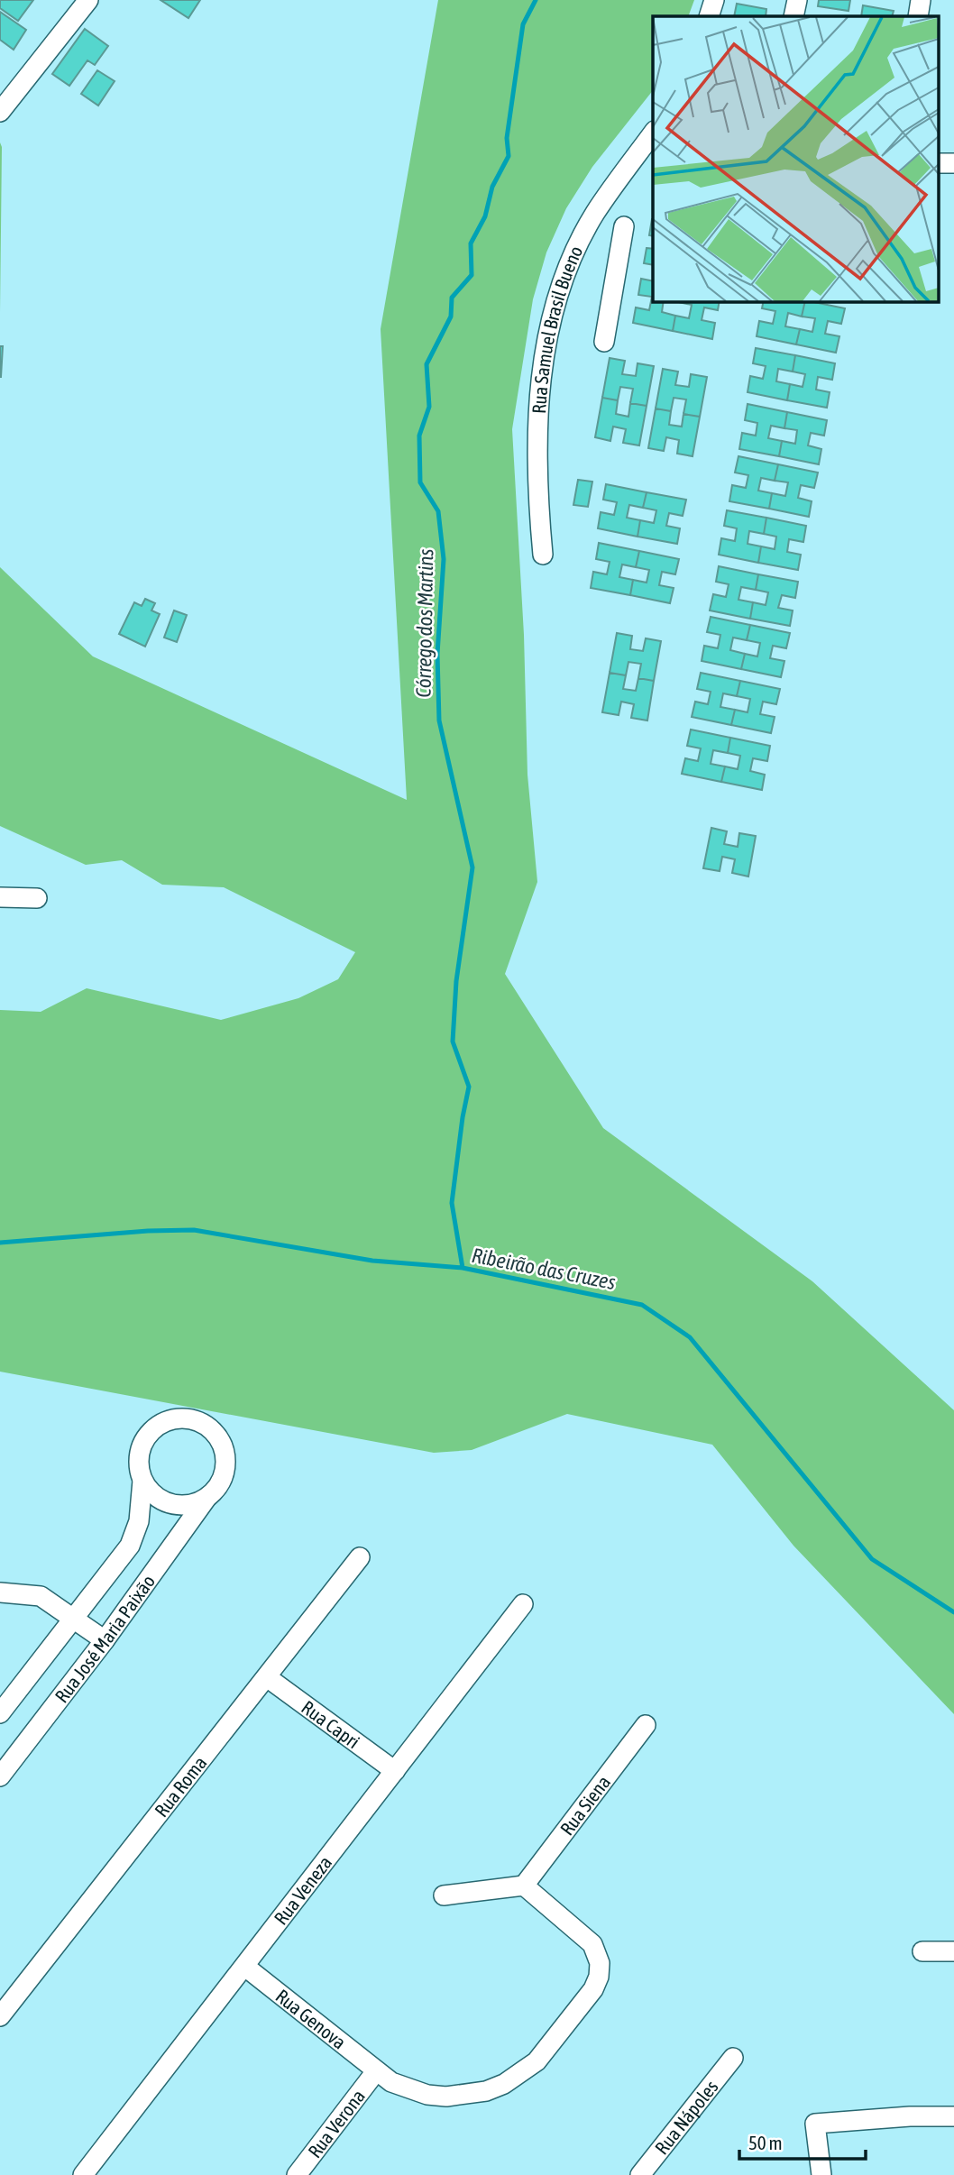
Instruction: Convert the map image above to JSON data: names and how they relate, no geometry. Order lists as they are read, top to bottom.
{
  "streets": {
    "street": [
      "Rua Samuel Brasil Bueno",
      "Rua José Maria Paixão",
      "Rua Capri",
      "Rua Roma",
      "Rua Siena",
      "Rua Veneza",
      "Rua Genova",
      "Rua Nápoles",
      "Rua Verona"
    ]
  },
  "crossings": [
    ["Rua Capri", "Rua Roma"],
    ["Rua Capri", "Rua Veneza"],
    ["Rua Siena", "Rua Genova"],
    ["Rua Veneza", "Rua Genova"],
    ["Rua Genova", "Rua Verona"]
  ],
  "water": ["Córrego dos Martins", "Ribeirão das Cruzes"],
  "scale_bar": "50 m"
}
